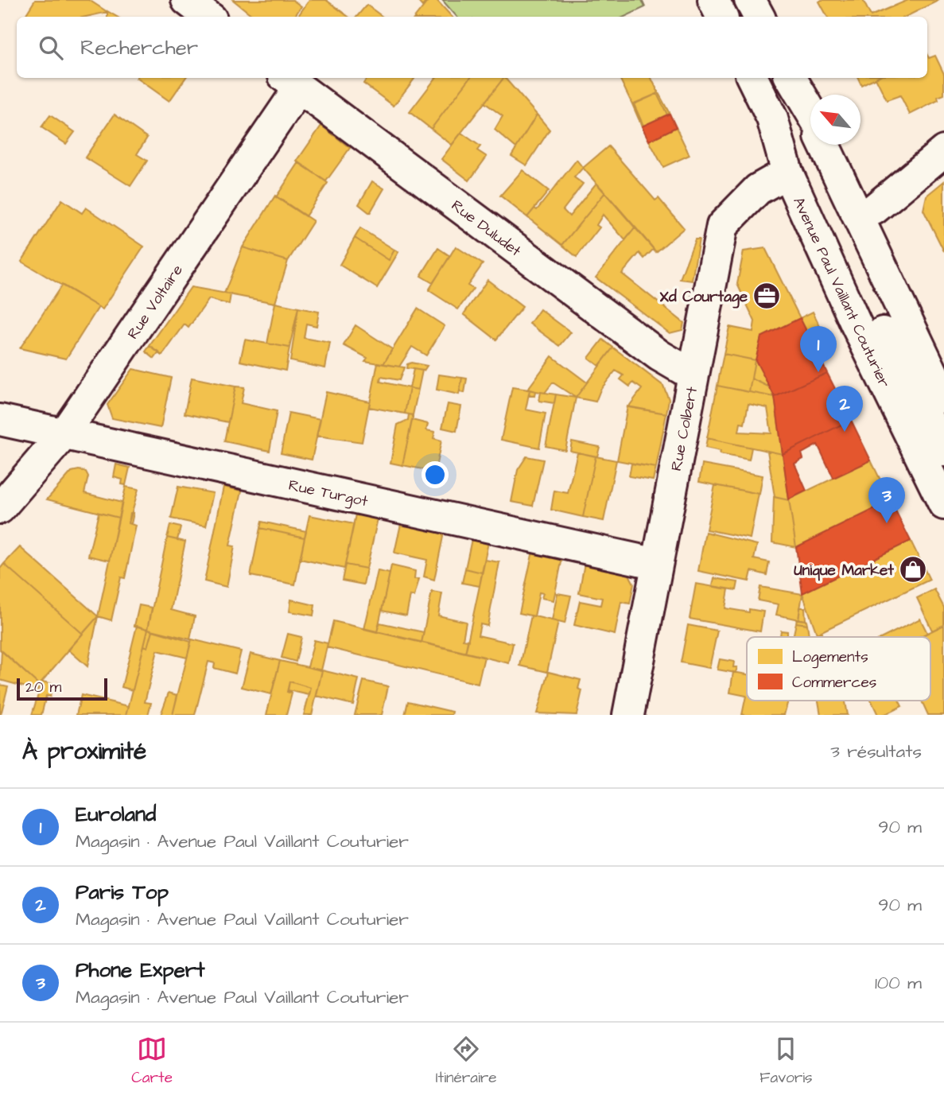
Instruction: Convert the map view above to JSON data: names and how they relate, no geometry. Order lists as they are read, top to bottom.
{
  "streets": {
    "street": [
      "Rue Duludet",
      "Avenue Paul Vaillant Couturier",
      "Rue Voltaire",
      "Rue Colbert",
      "Rue Turgot"
    ]
  },
  "crossings": [
    ["Rue Duludet", "Rue Voltaire"],
    ["Rue Duludet", "Rue Colbert"],
    ["Avenue Paul Vaillant Couturier", "Rue Colbert"],
    ["Rue Voltaire", "Rue Turgot"],
    ["Rue Colbert", "Rue Turgot"]
  ],
  "places": {
    "office": ["Xd Courtage"],
    "shop": ["Unique Market"]
  },
  "legend": ["Logements", "Commerces"],
  "scale_bar": "20 m",
  "north": "top left",
  "page": {
    "search": "Rechercher",
    "pins": ["1", "2", "3"],
    "scale": "20 m",
    "heading": ["À proximité", "3 résultats"],
    "list": [
      {
        "mark": "1",
        "name": "Euroland",
        "note": "Magasin · Avenue Paul Vaillant Couturier",
        "value": "90 m"
      },
      {
        "mark": "2",
        "name": "Paris Top",
        "note": "Magasin · Avenue Paul Vaillant Couturier",
        "value": "90 m"
      },
      {
        "mark": "3",
        "name": "Phone Expert",
        "note": "Magasin · Avenue Paul Vaillant Couturier",
        "value": "100 m"
      }
    ],
    "nav": ["Carte", "Itinéraire", "Favoris"]
  }
}
